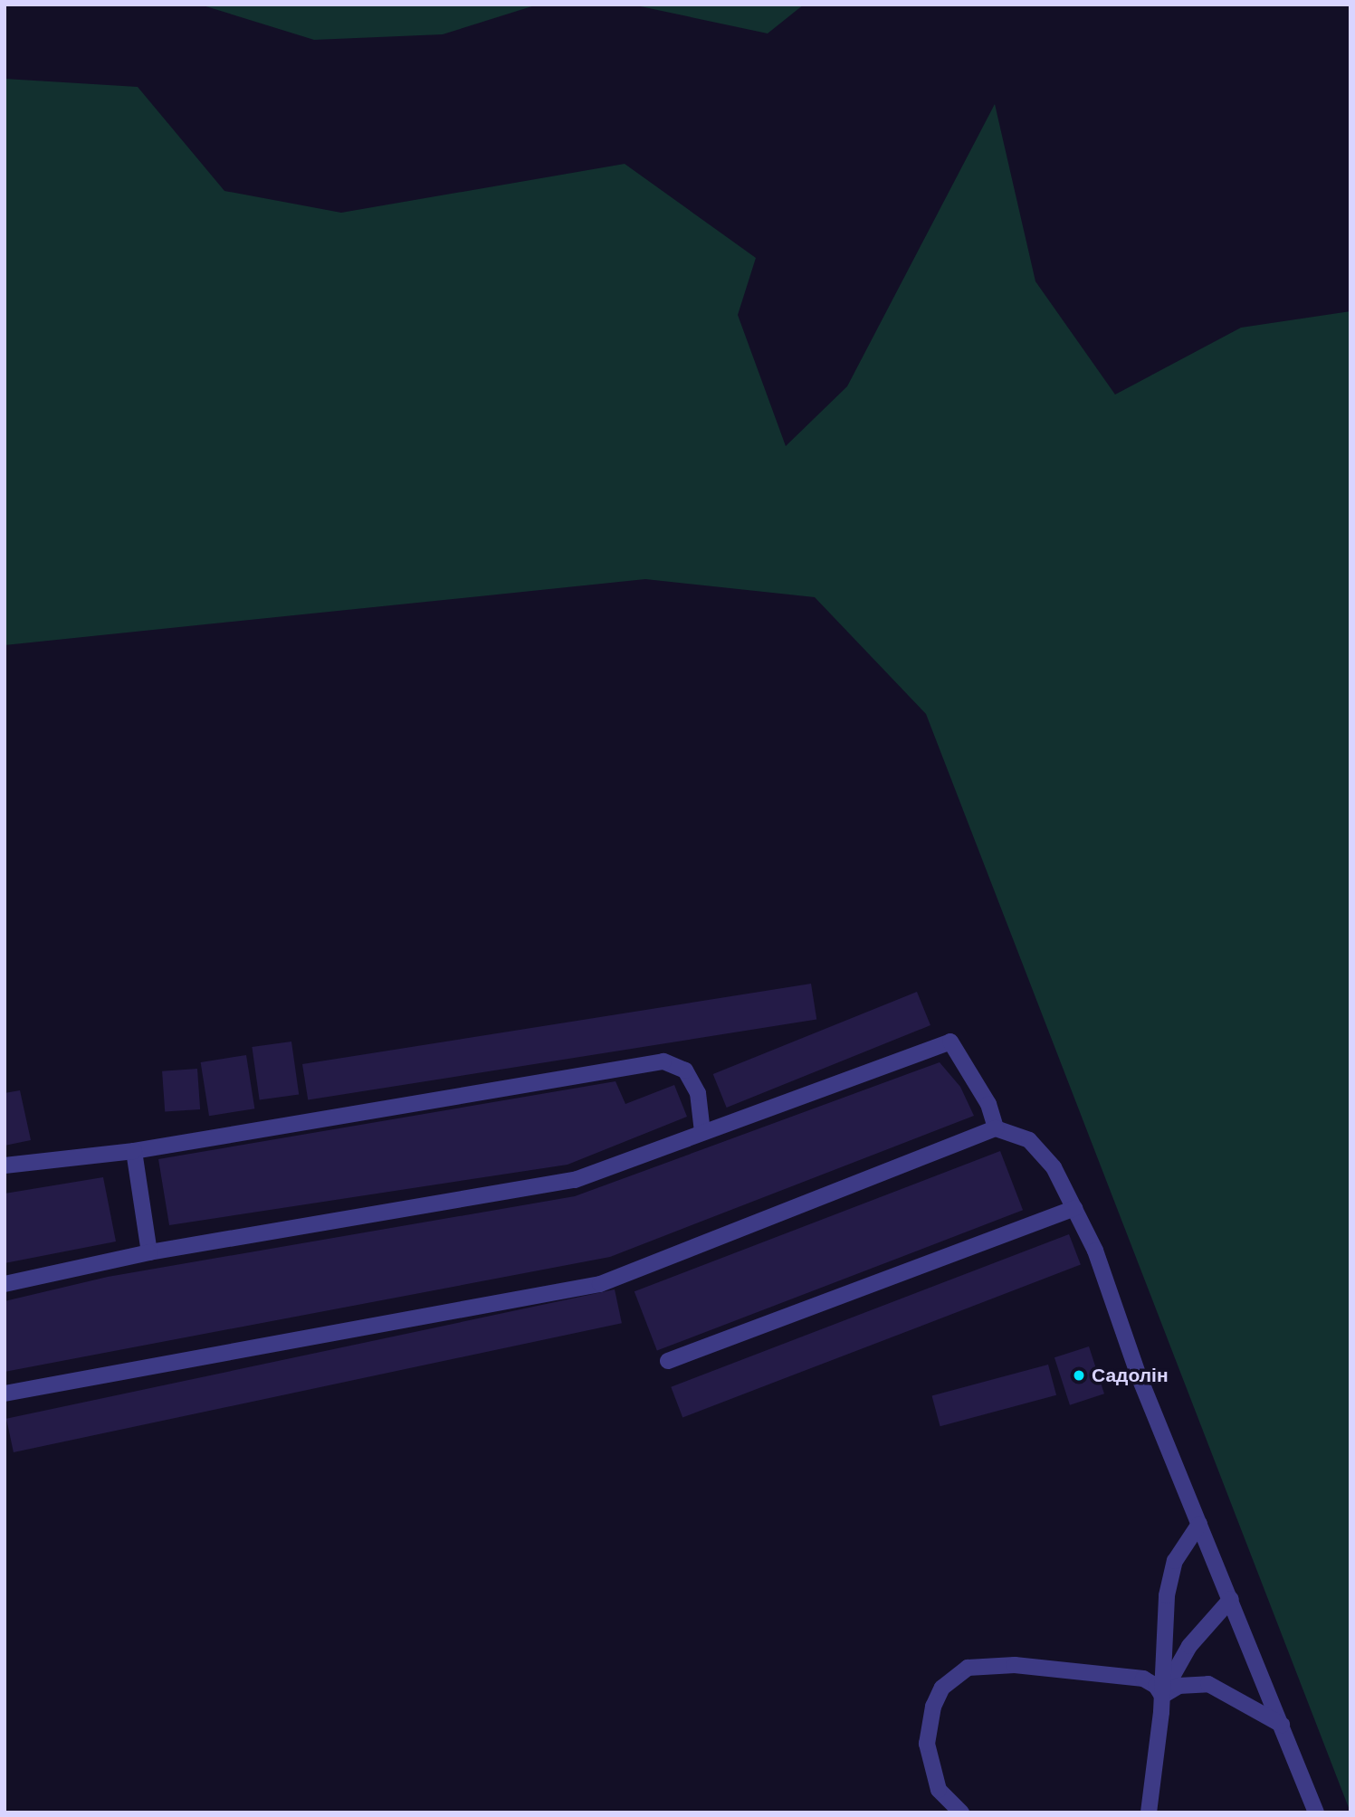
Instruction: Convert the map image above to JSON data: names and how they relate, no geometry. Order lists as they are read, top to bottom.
{
  "places": ["Садолін"]
}
